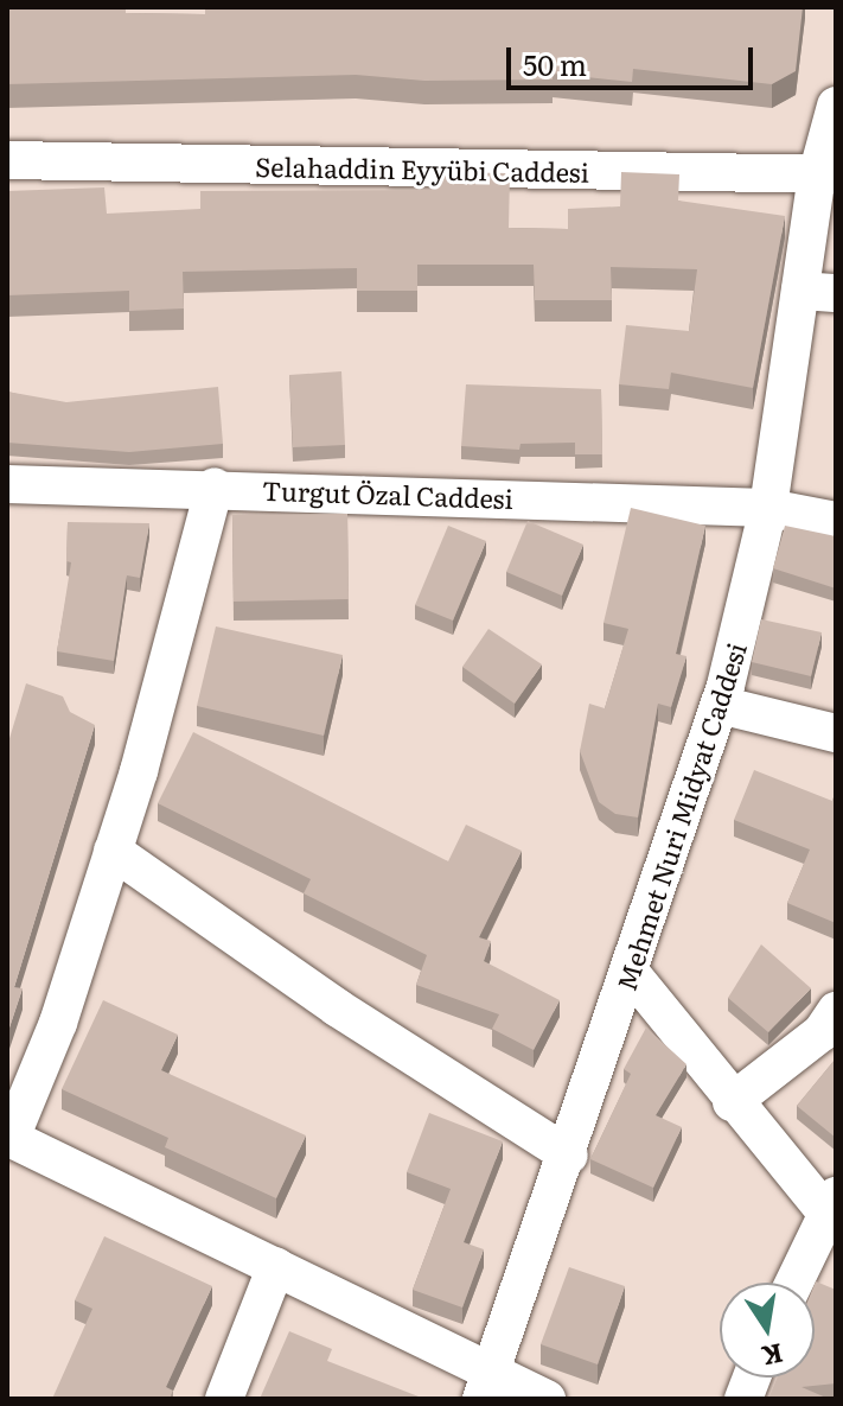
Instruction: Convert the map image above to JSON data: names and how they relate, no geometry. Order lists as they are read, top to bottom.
{
  "streets": {
    "street": ["Selahaddin Eyyübi Caddesi", "Turgut Özal Caddesi", "Mehmet Nuri Midyat Caddesi"]
  },
  "crossings": [
    ["Selahaddin Eyyübi Caddesi", "Mehmet Nuri Midyat Caddesi"],
    ["Turgut Özal Caddesi", "Mehmet Nuri Midyat Caddesi"]
  ],
  "scale_bar": "50 m",
  "north": "bottom"
}
